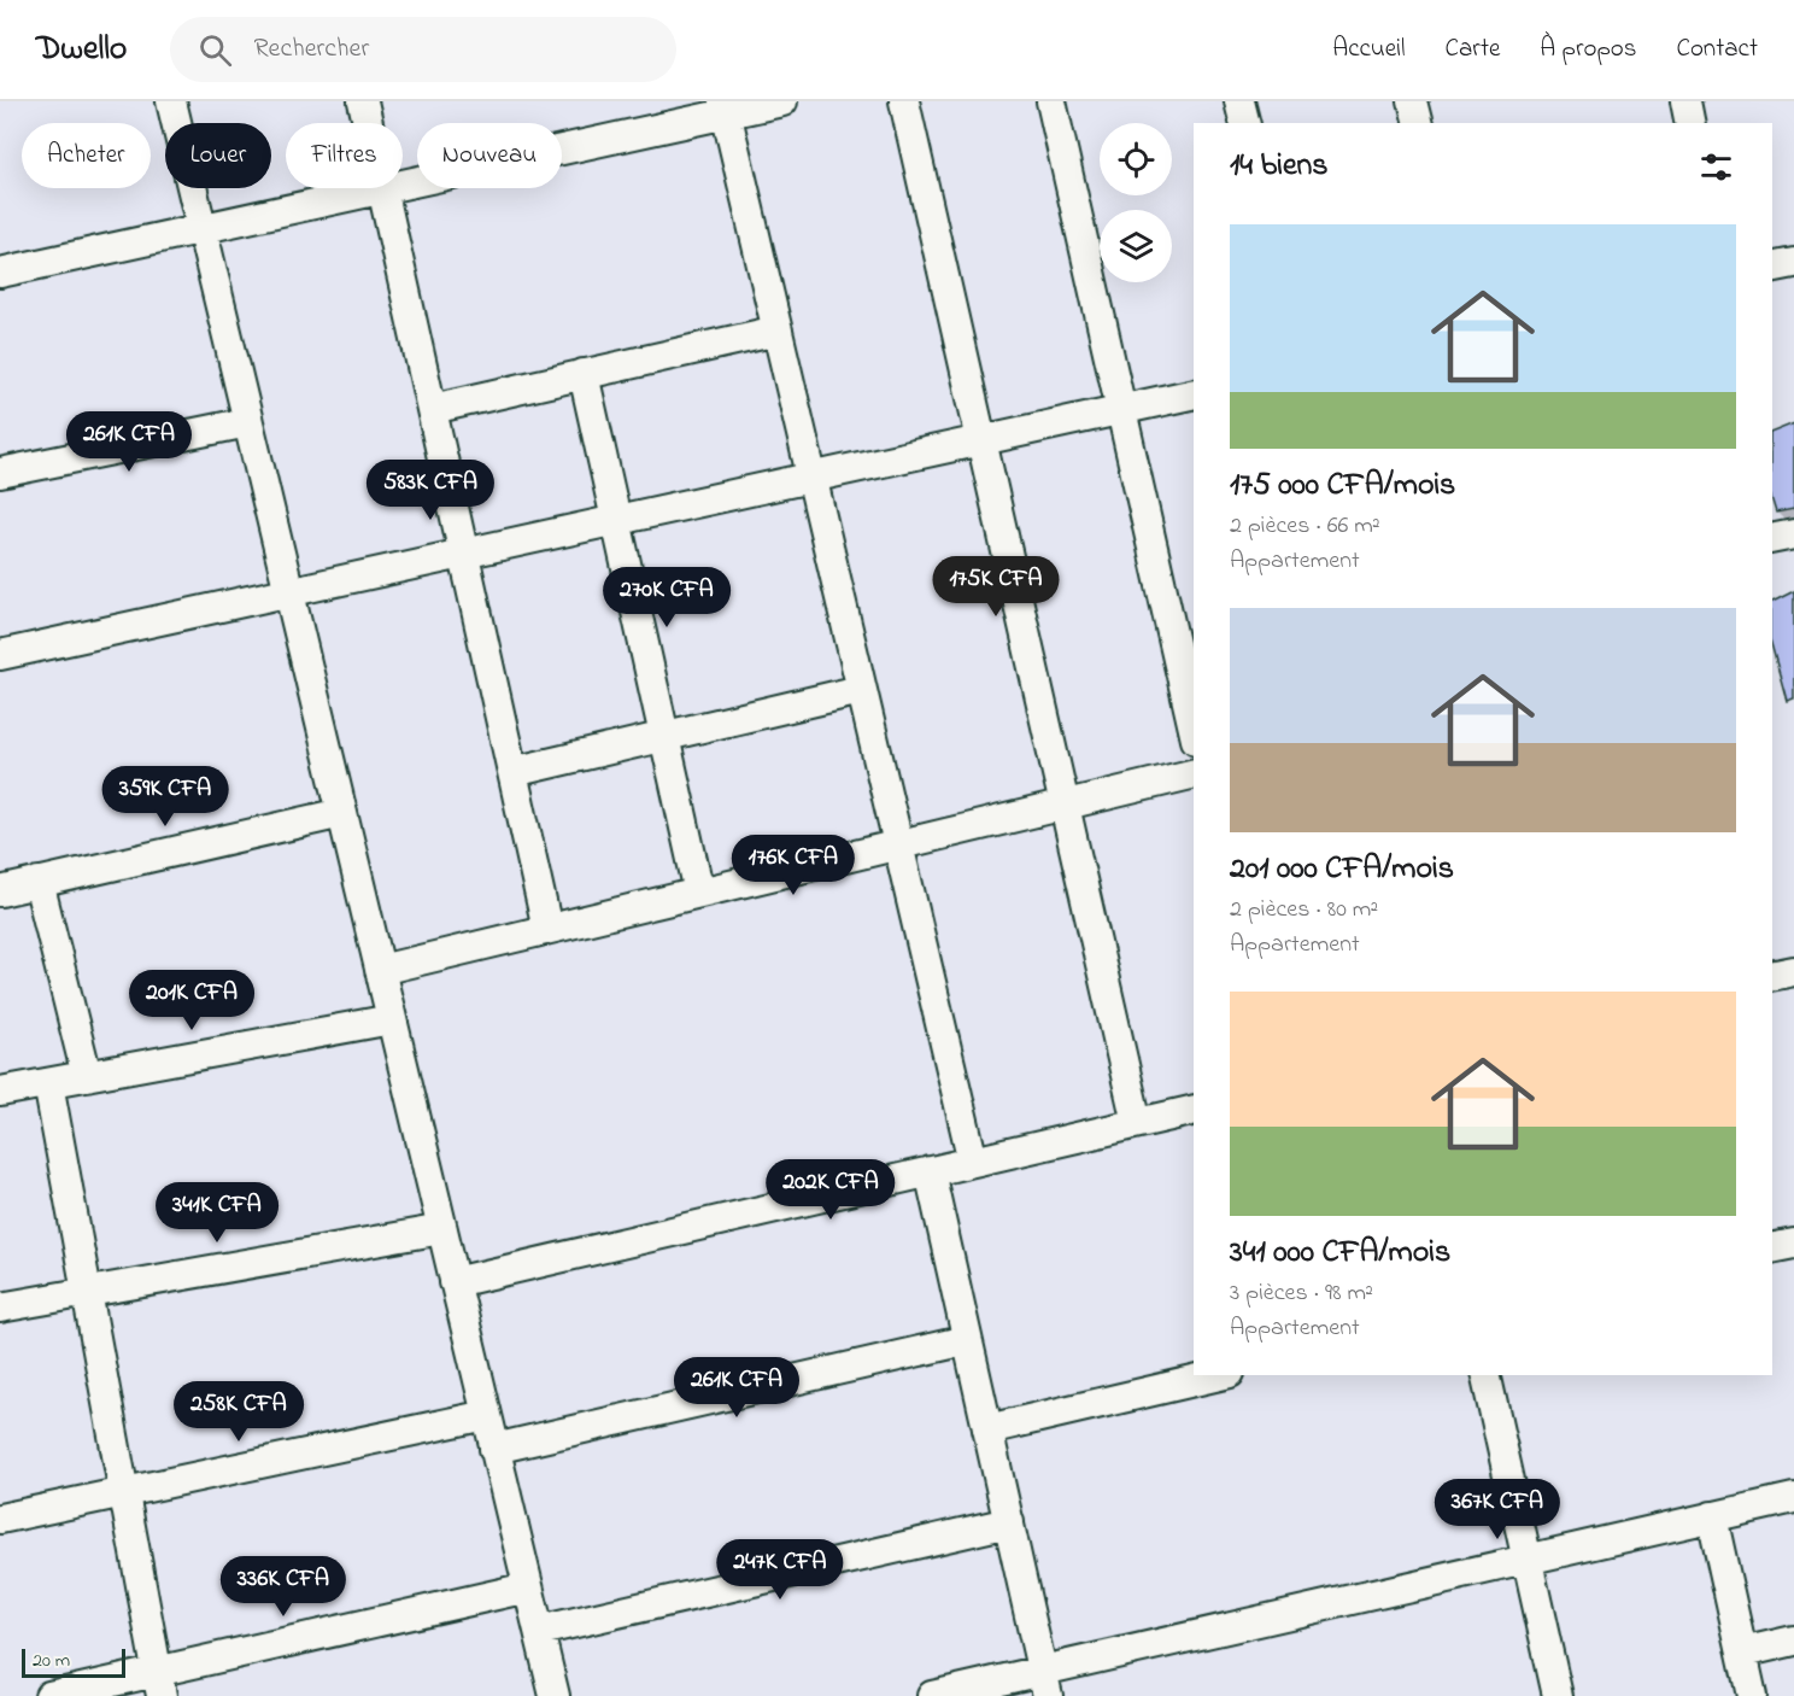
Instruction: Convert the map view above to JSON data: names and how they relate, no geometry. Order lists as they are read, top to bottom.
{
  "scale_bar": "20 m",
  "page": {
    "header": "Dwello",
    "search": "Rechercher",
    "nav": [
      "Accueil",
      "Carte",
      "À propos",
      "Contact"
    ],
    "chip": [
      "Acheter",
      "Louer",
      "Filtres",
      "Nouveau"
    ],
    "heading": "14 biens",
    "list": [
      {
        "name": "175 000 CFA/mois",
        "note": "2 pièces · 66 m² · Appartement"
      },
      {
        "name": "201 000 CFA/mois",
        "note": "2 pièces · 80 m² · Appartement"
      },
      {
        "name": "341 000 CFA/mois",
        "note": "3 pièces · 98 m² · Appartement"
      }
    ],
    "price": [
      "261K CFA",
      "583K CFA",
      "175K CFA",
      "270K CFA",
      "359K CFA",
      "176K CFA",
      "201K CFA",
      "202K CFA",
      "341K CFA",
      "261K CFA",
      "258K CFA",
      "367K CFA",
      "247K CFA",
      "336K CFA"
    ],
    "scale": "20 m"
  }
}
